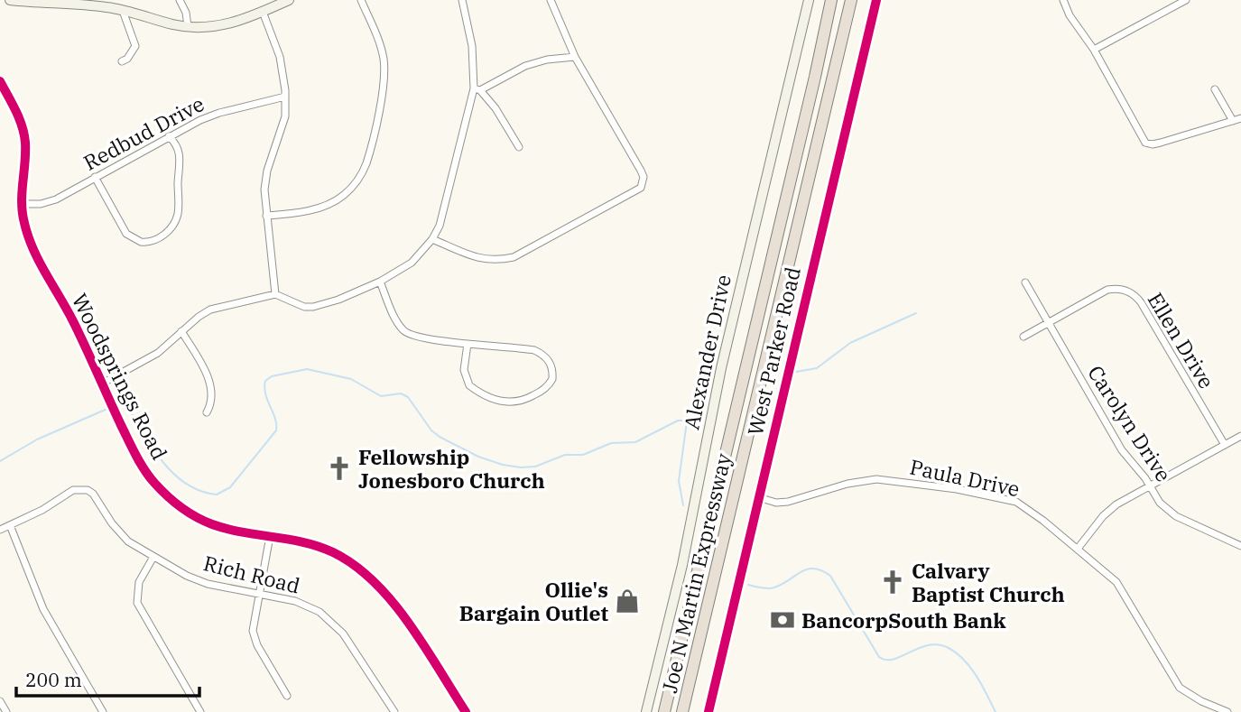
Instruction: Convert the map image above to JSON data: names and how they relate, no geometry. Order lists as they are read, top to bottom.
{
  "streets": {
    "highway": ["Joe N Martin Expressway"],
    "street": [
      "Redbud Drive",
      "Ellen Drive",
      "West Parker Road",
      "Alexander Drive",
      "Woodsprings Road",
      "Carolyn Drive",
      "Paula Drive",
      "Rich Road"
    ]
  },
  "crossings": [
    ["Redbud Drive", "Woodsprings Road"],
    ["Ellen Drive", "Carolyn Drive"],
    ["West Parker Road", "Paula Drive"]
  ],
  "places": {
    "church": ["Fellowship Jonesboro Church", "Calvary Baptist Church"],
    "shop": ["Ollie's Bargain Outlet"],
    "bank": ["BancorpSouth Bank"]
  },
  "scale_bar": "200 m"
}
